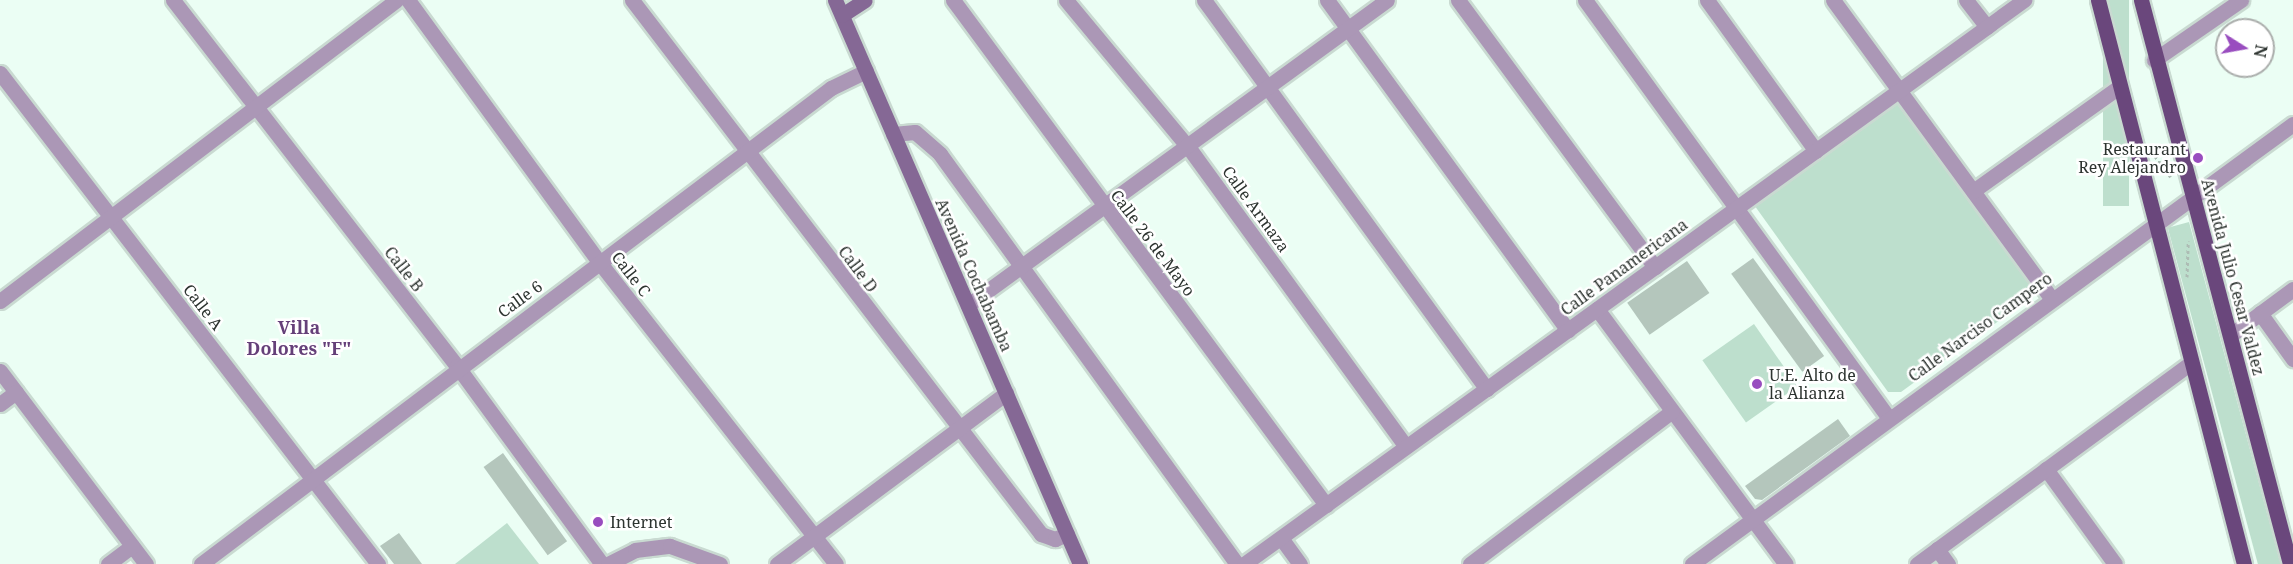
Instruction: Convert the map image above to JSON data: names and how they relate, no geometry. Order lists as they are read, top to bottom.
{
  "streets": {
    "main road": ["Avenida Julio Cesar Valdez"],
    "street": [
      "Calle Armaza",
      "Calle 26 de Mayo",
      "Calle Panamericana",
      "Calle B",
      "Calle D",
      "Calle C",
      "Avenida Cochabamba",
      "Calle 6",
      "Calle A",
      "Calle Narciso Campero"
    ]
  },
  "crossings": [
    ["Calle Armaza", "Calle Panamericana"],
    ["Calle 26 de Mayo", "Calle Panamericana"],
    ["Calle B", "Calle 6"],
    ["Calle D", "Avenida Cochabamba"],
    ["Calle D", "Calle 6"],
    ["Calle C", "Calle 6"],
    ["Avenida Cochabamba", "Calle 6"],
    ["Avenida Julio Cesar Valdez", "Calle Narciso Campero"],
    ["Calle 6", "Calle A"]
  ],
  "districts": ["Villa Dolores \"F\""],
  "places": ["Restaurant Rey Alejandro", "U.E. Alto de la Alianza", "Internet"],
  "north": "right"
}
